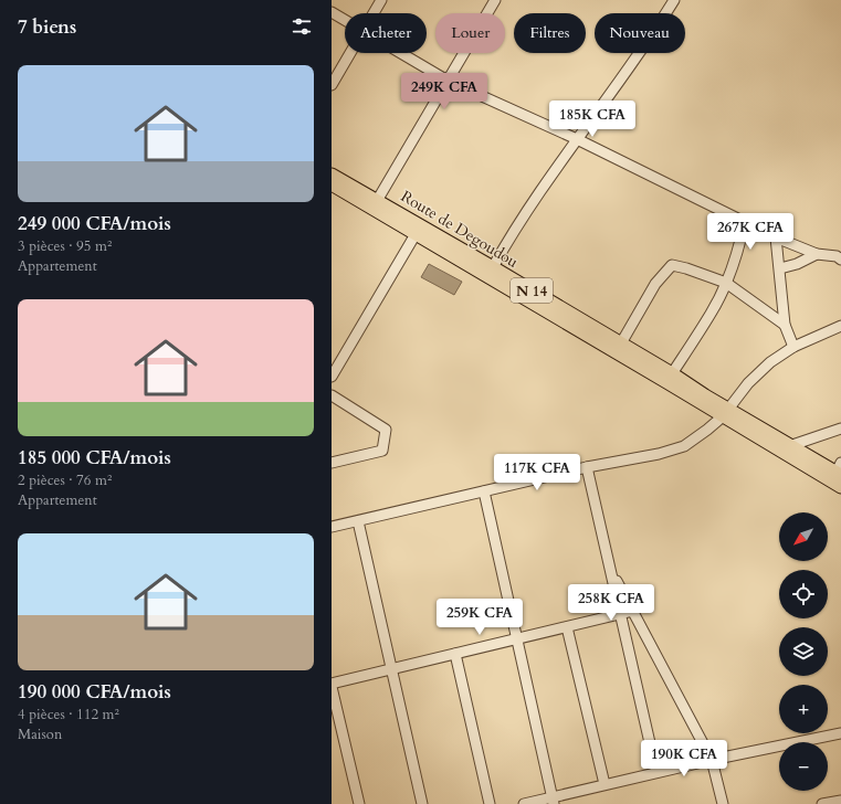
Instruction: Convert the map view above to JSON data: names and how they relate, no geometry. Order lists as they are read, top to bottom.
{
  "streets": {
    "main road": ["Route de Degoudou", "N 14"]
  },
  "crossings": [
    ["Route de Degoudou", "N 14"]
  ],
  "north": "bottom left",
  "page": {
    "heading": "7 biens",
    "chip": [
      "Acheter",
      "Louer",
      "Filtres",
      "Nouveau"
    ],
    "list": [
      {
        "name": "249 000 CFA/mois",
        "note": "3 pièces · 95 m² · Appartement"
      },
      {
        "name": "185 000 CFA/mois",
        "note": "2 pièces · 76 m² · Appartement"
      },
      {
        "name": "190 000 CFA/mois",
        "note": "4 pièces · 112 m² · Maison"
      }
    ],
    "price": [
      "249K CFA",
      "185K CFA",
      "267K CFA",
      "117K CFA",
      "258K CFA",
      "259K CFA",
      "190K CFA"
    ],
    "map_buttons": ["+", "−"]
  }
}
